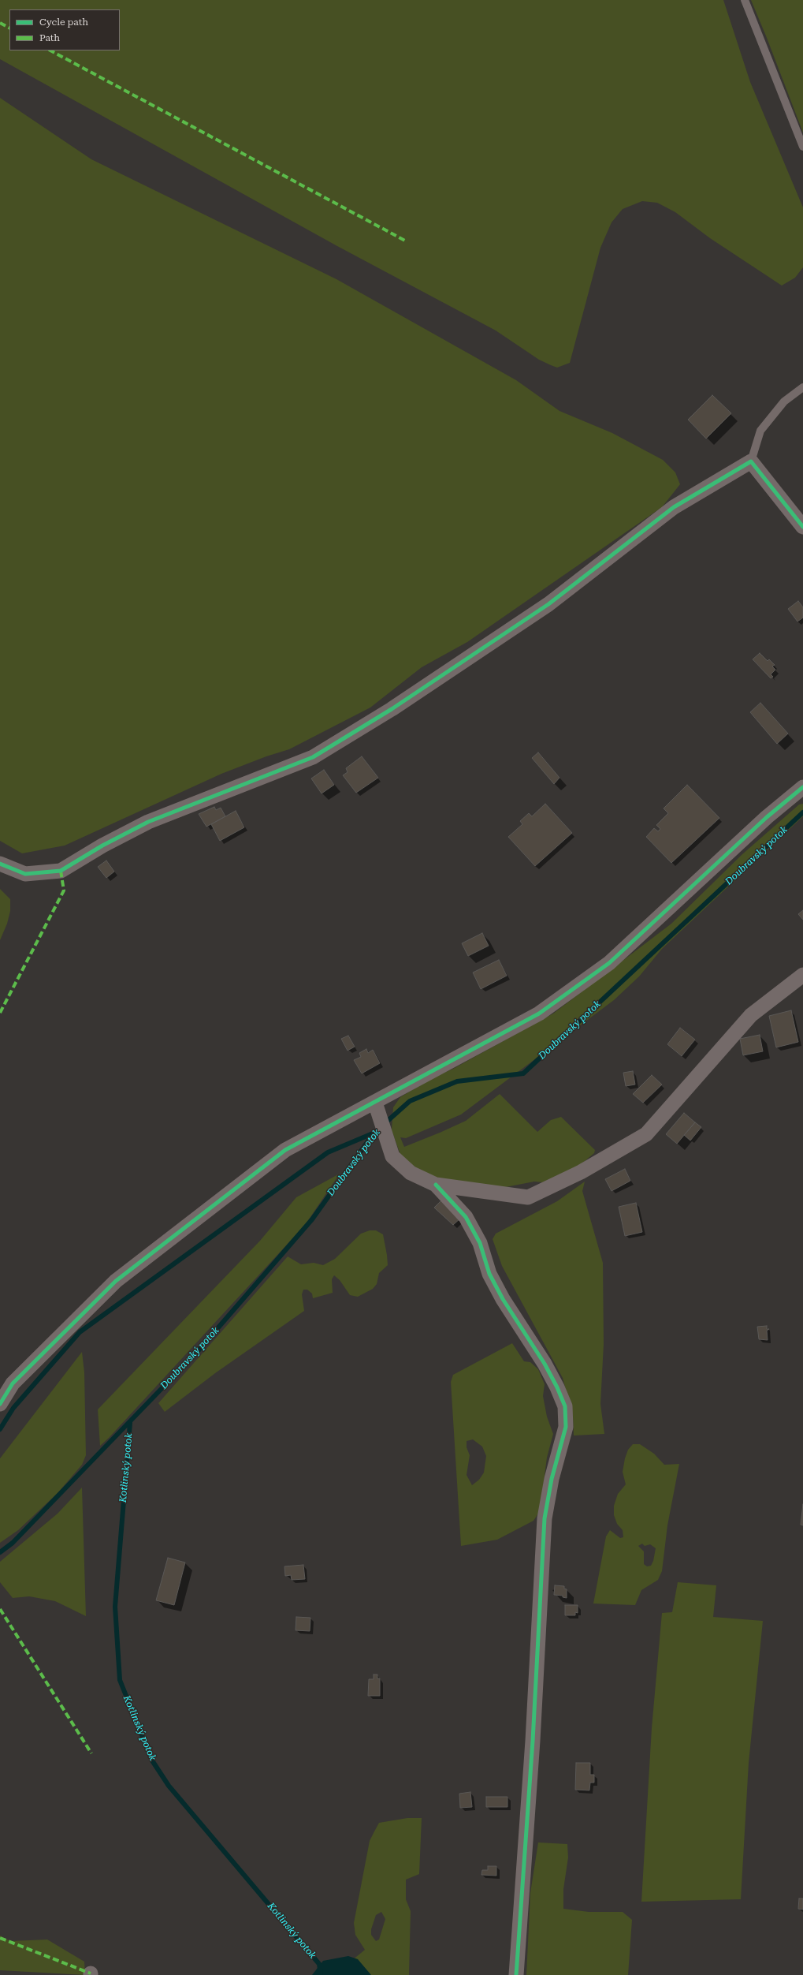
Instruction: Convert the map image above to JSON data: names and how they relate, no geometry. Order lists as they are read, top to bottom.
{
  "water": ["Doubravský potok", "Kotlinský potok"],
  "legend": ["Cycle path", "Path"]
}
